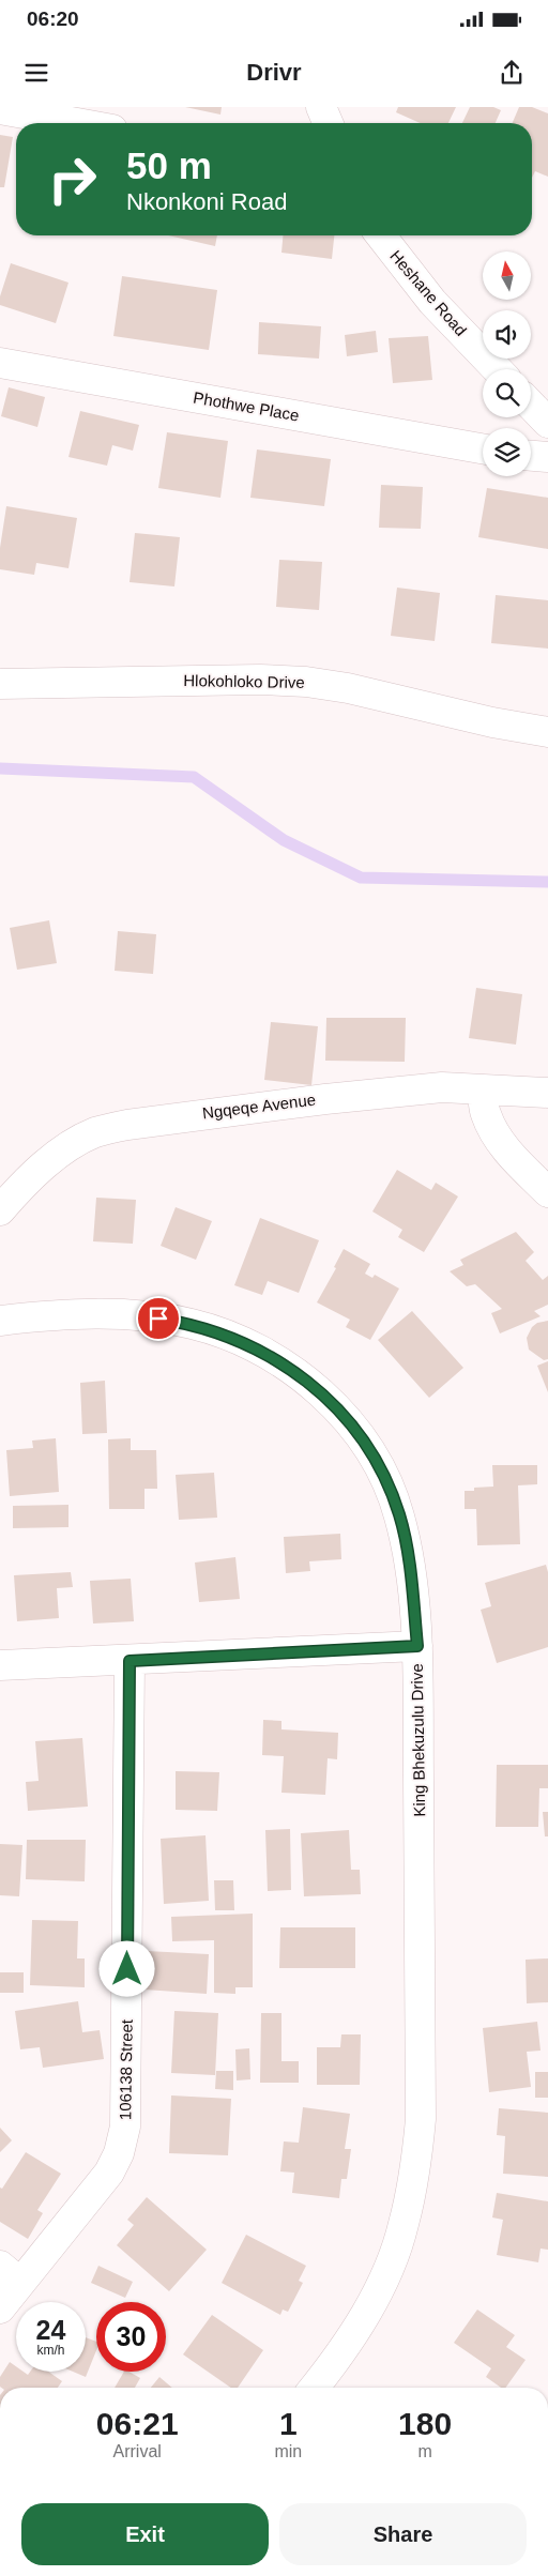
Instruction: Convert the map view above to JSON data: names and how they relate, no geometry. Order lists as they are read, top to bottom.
{
  "streets": {
    "street": [
      "Heshane Road",
      "Phothwe Place",
      "Hlokohloko Drive",
      "Ngqeqe Avenue",
      "King Bhekuzulu Drive",
      "106138 Street"
    ]
  },
  "north": "top",
  "page": {
    "status": "06:20",
    "header": "Drivr",
    "turn": ["50 m", "Nkonkoni Road"],
    "speed": "24 km/h",
    "limit": "30",
    "eta": [
      "06:21",
      "Arrival",
      "1",
      "min",
      "180",
      "m"
    ],
    "buttons": ["Exit", "Share"]
  }
}
